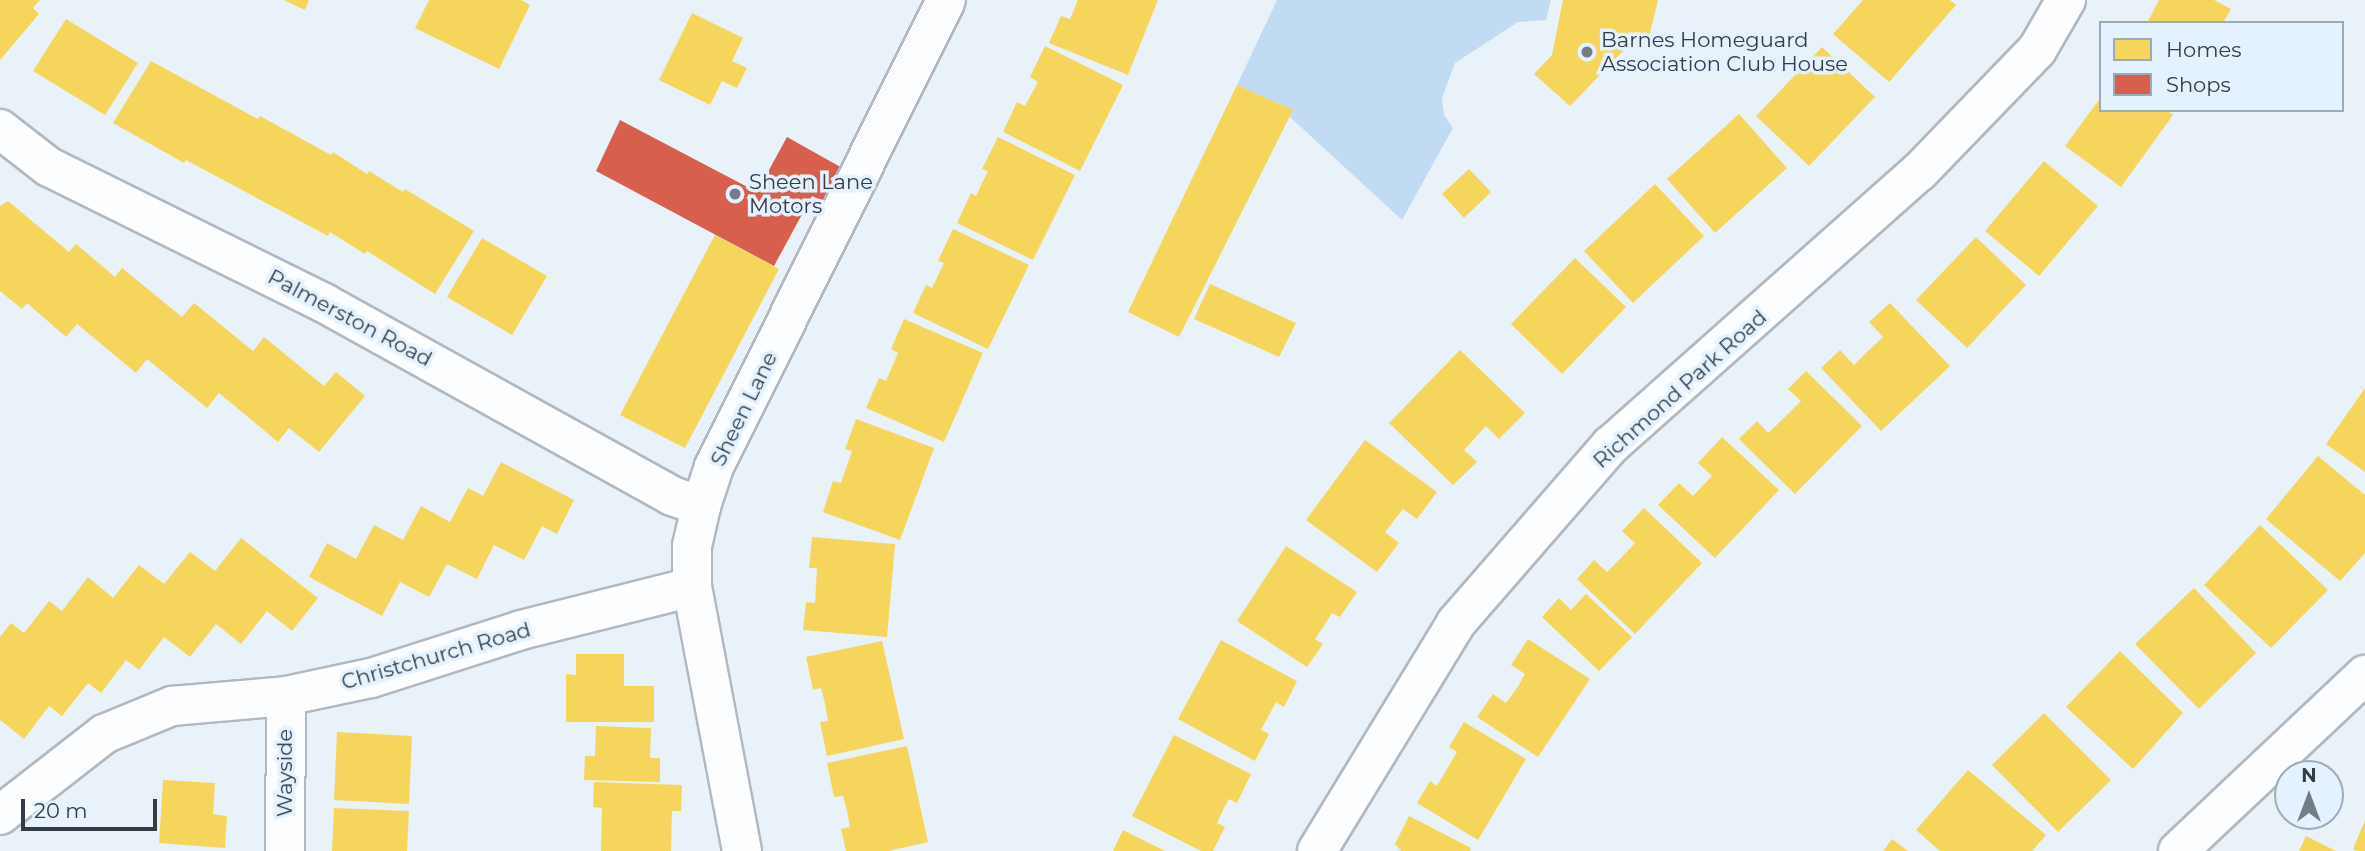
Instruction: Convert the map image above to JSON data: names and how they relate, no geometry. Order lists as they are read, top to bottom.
{
  "streets": {
    "street": [
      "Palmerston Road",
      "Richmond Park Road",
      "Sheen Lane",
      "Christchurch Road",
      "Wayside"
    ]
  },
  "crossings": [
    ["Palmerston Road", "Sheen Lane"],
    ["Sheen Lane", "Christchurch Road"],
    ["Christchurch Road", "Wayside"]
  ],
  "places": ["Barnes Homeguard Association Club House", "Sheen Lane Motors"],
  "legend": ["Homes", "Shops"],
  "scale_bar": "20 m",
  "north": "top"
}
